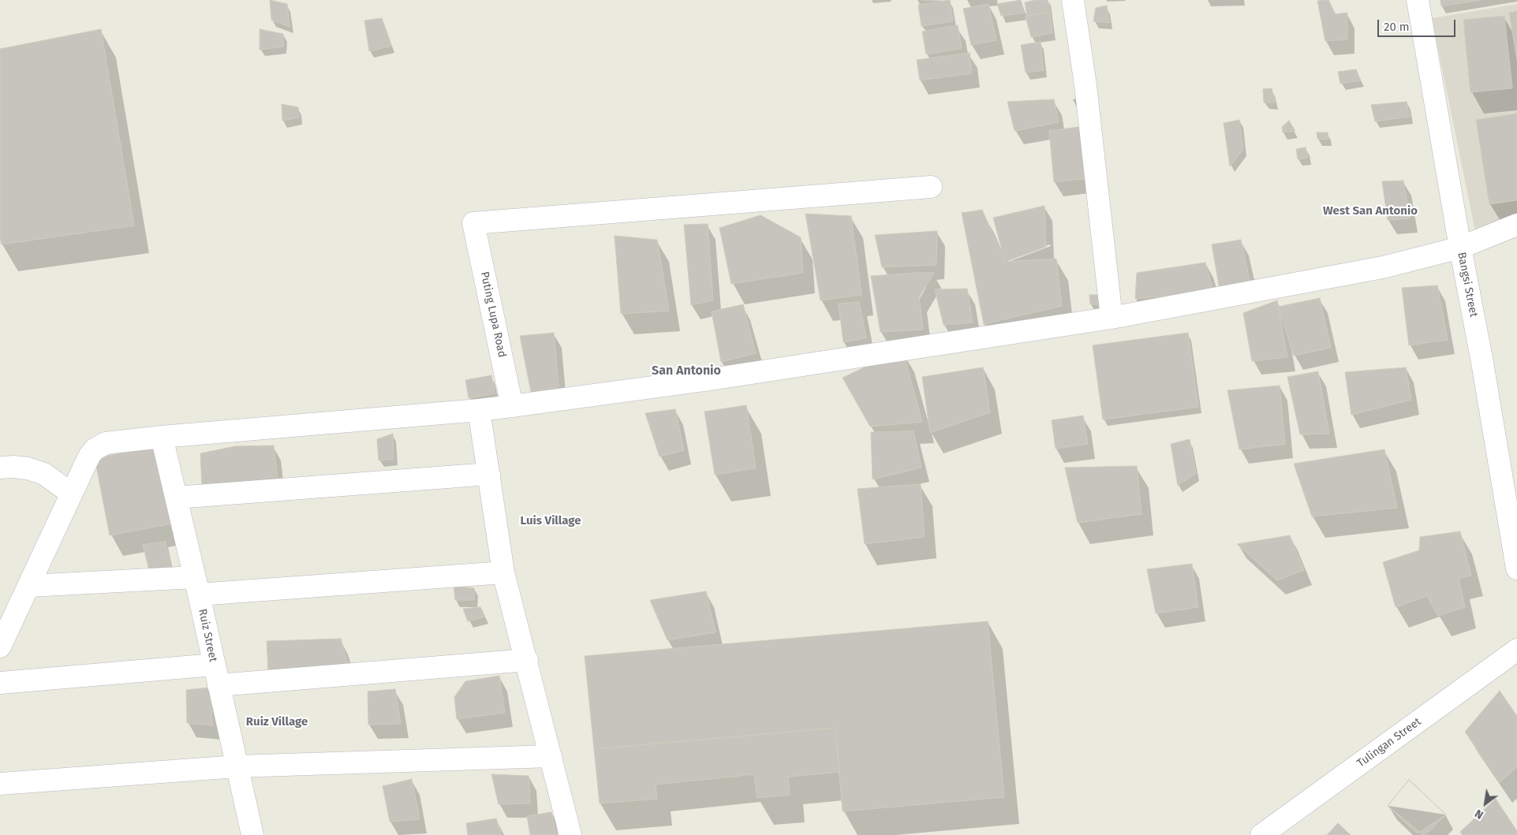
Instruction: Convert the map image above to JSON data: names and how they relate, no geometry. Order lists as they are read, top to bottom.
{
  "streets": {
    "street": [
      "Bangsi Street",
      "Puting Lupa Road",
      "Ruiz Street",
      "Tulingan Street"
    ]
  },
  "districts": [
    "West San Antonio",
    "San Antonio",
    "Luis Village",
    "Ruiz Village"
  ],
  "scale_bar": "20 m",
  "north": "bottom left"
}
